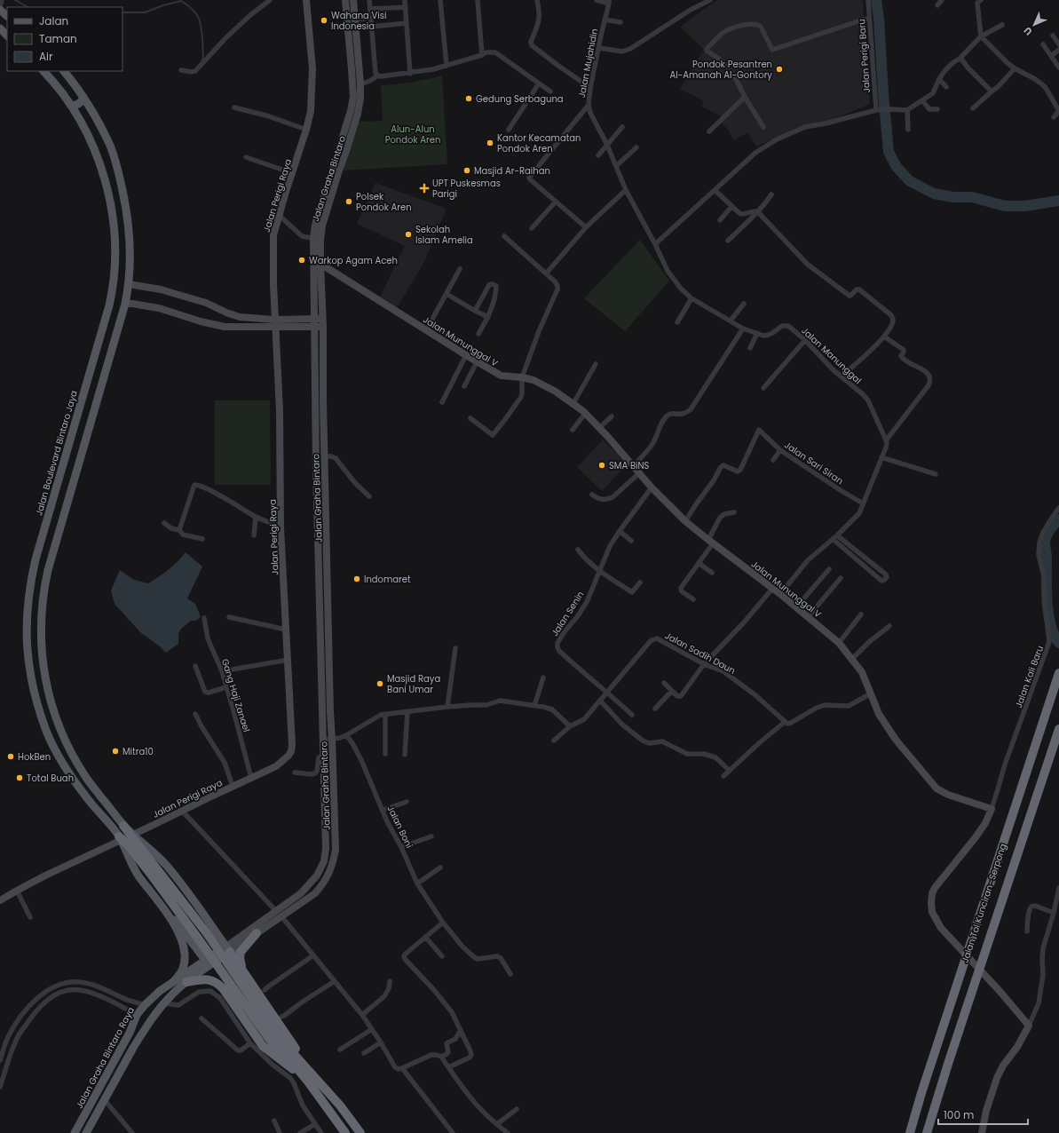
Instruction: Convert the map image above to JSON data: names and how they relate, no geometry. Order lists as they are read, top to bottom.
{
  "streets": {
    "highway": ["Jalan Tol Kunciran–Serpong"],
    "main road": ["Jalan Boulevard Bintaro Jaya", "Jalan Graha Bintaro Raya"],
    "street": [
      "Jalan Perigi Baru",
      "Jalan Mujahidin",
      "Jalan Graha Bintaro",
      "Jalan Perigi Raya",
      "Jalan Mununggal V",
      "Jalan Manunggal",
      "Jalan Sari Siran",
      "Jalan Senin",
      "Jalan Sadih Daun",
      "Jalan Kali Baru",
      "Gang Haji Zanael",
      "Jalan Boni"
    ]
  },
  "crossings": [
    ["Jalan Mujahidin", "Jalan Manunggal"],
    ["Jalan Graha Bintaro", "Jalan Mununggal V"],
    ["Jalan Graha Bintaro", "Jalan Graha Bintaro Raya"],
    ["Jalan Perigi Raya", "Gang Haji Zanael"],
    ["Jalan Mununggal V", "Jalan Sari Siran"],
    ["Jalan Mununggal V", "Jalan Senin"],
    ["Jalan Mununggal V", "Jalan Kali Baru"],
    ["Jalan Senin", "Jalan Sadih Daun"]
  ],
  "parks": ["Alun-Alun Pondok Aren"],
  "places": {
    "other": [
      "Wahana Visi Indonesia",
      "Pondok Pesantren Al-Amanah Al-Gontory",
      "Gedung Serbaguna",
      "Kantor Kecamatan Pondok Aren",
      "Masjid Ar-Raihan",
      "Polsek Pondok Aren",
      "Sekolah Islam Amelia",
      "Warkop Agam Aceh",
      "SMA BiNS",
      "Indomaret",
      "Masjid Raya Bani Umar",
      "Mitra10",
      "HokBen",
      "Total Buah"
    ],
    "health": ["UPT Puskesmas Parigi"]
  },
  "legend": ["Jalan", "Taman", "Air"],
  "scale_bar": "100 m",
  "north": "bottom left"
}
